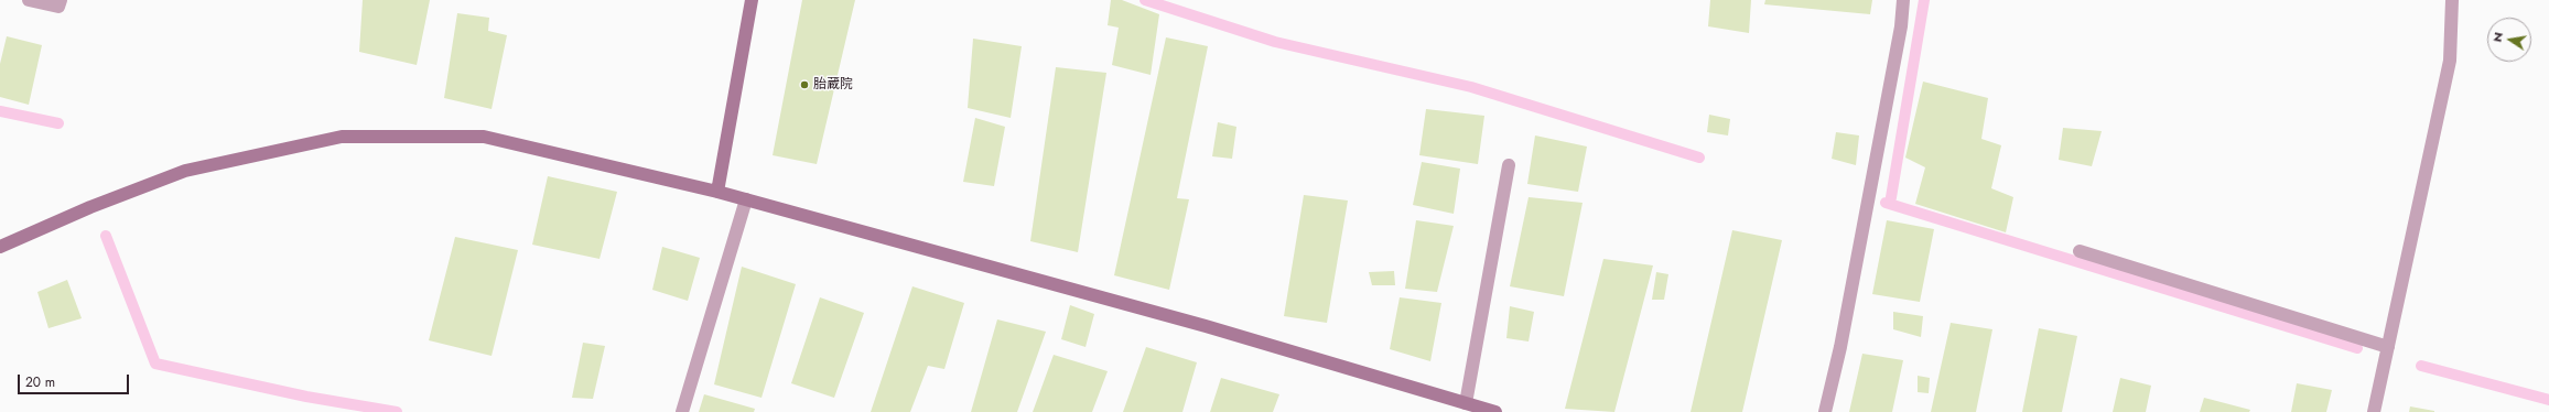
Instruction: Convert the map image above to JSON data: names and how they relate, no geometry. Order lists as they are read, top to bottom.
{
  "places": ["胎蔵院"],
  "scale_bar": "20 m",
  "north": "left"
}
